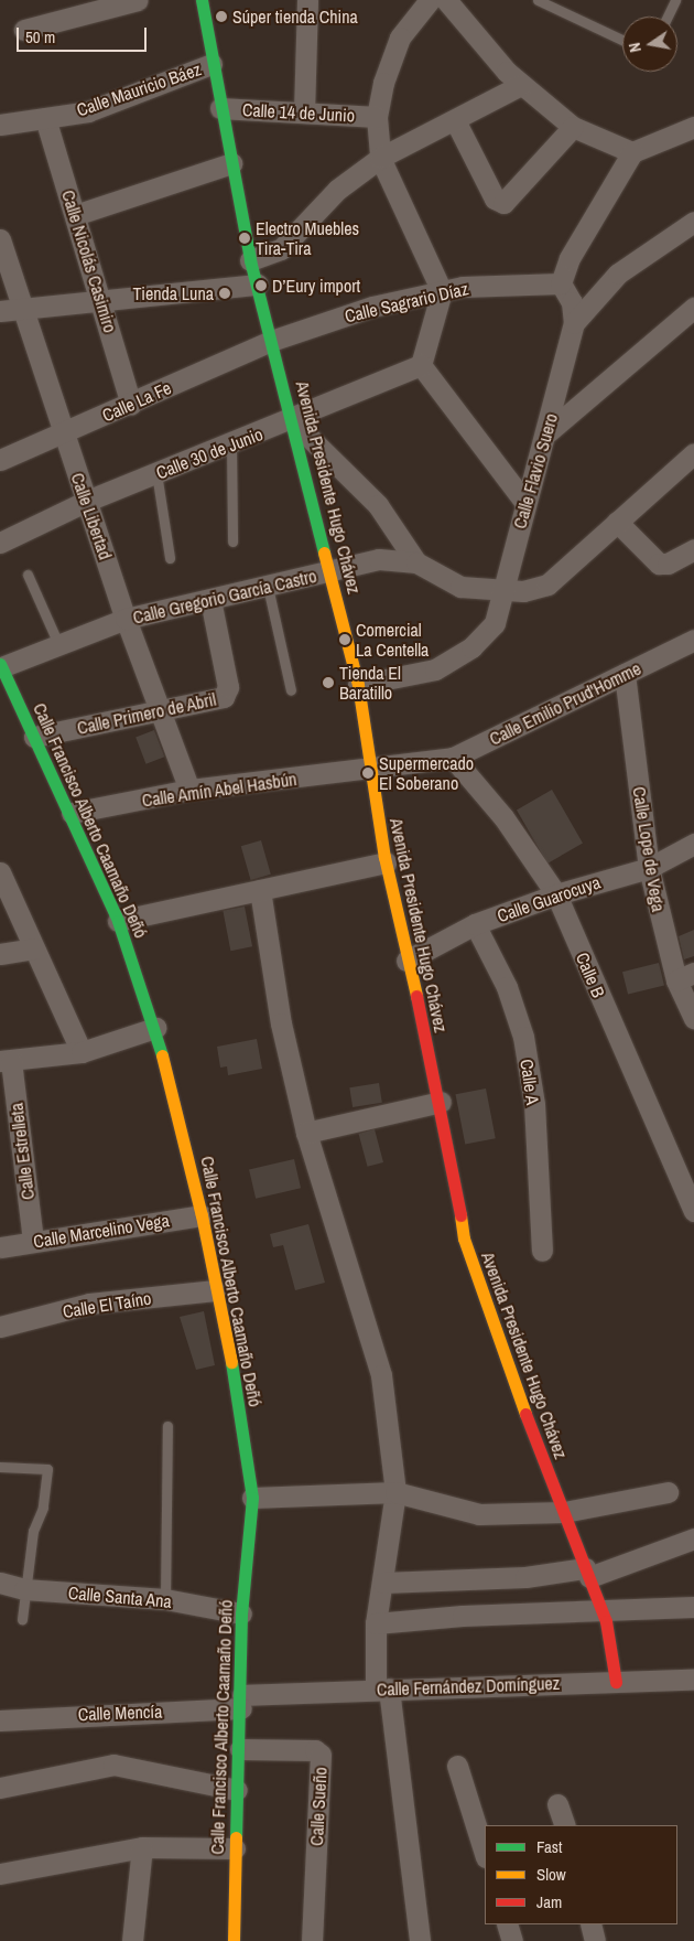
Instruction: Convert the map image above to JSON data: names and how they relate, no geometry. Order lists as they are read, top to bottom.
{
  "streets": {
    "main road": ["Avenida Presidente Hugo Chávez", "Calle Francisco Alberto Caamaño Deñó"],
    "street": [
      "Calle Mauricio Báez",
      "Calle 14 de Junio",
      "Calle Nicolás Casimiro",
      "Calle Sagrario Díaz",
      "Calle La Fe",
      "Calle 30 de Junio",
      "Calle Flavio Suero",
      "Calle Libertad",
      "Calle Gregorio García Castro",
      "Calle Emilio Prud'Homme",
      "Calle Primero de Abril",
      "Calle Amín Abel Hasbún",
      "Calle Lope de Vega",
      "Calle Guarocuya",
      "Calle B",
      "Calle A",
      "Calle Estrelleta",
      "Calle Marcelino Vega",
      "Calle El Taíno",
      "Calle Santa Ana",
      "Calle Fernández Domínguez",
      "Calle Mencía",
      "Calle Sueño"
    ]
  },
  "crossings": [
    ["Calle Mauricio Báez", "Calle Nicolás Casimiro"],
    ["Calle Mauricio Báez", "Avenida Presidente Hugo Chávez"],
    ["Calle 14 de Junio", "Avenida Presidente Hugo Chávez"],
    ["Calle Nicolás Casimiro", "Calle La Fe"],
    ["Calle Sagrario Díaz", "Calle La Fe"],
    ["Calle Sagrario Díaz", "Avenida Presidente Hugo Chávez"],
    ["Calle La Fe", "Avenida Presidente Hugo Chávez"],
    ["Calle La Fe", "Calle Libertad"],
    ["Calle 30 de Junio", "Avenida Presidente Hugo Chávez"],
    ["Calle 30 de Junio", "Calle Libertad"],
    ["Calle Flavio Suero", "Avenida Presidente Hugo Chávez"],
    ["Calle Flavio Suero", "Calle Gregorio García Castro"],
    ["Avenida Presidente Hugo Chávez", "Calle Gregorio García Castro"],
    ["Avenida Presidente Hugo Chávez", "Calle Emilio Prud'Homme"],
    ["Avenida Presidente Hugo Chávez", "Calle Amín Abel Hasbún"],
    ["Avenida Presidente Hugo Chávez", "Calle Guarocuya"],
    ["Avenida Presidente Hugo Chávez", "Calle Fernández Domínguez"],
    ["Calle Libertad", "Calle Gregorio García Castro"],
    ["Calle Libertad", "Calle Primero de Abril"],
    ["Calle Libertad", "Calle Amín Abel Hasbún"],
    ["Calle Gregorio García Castro", "Calle Primero de Abril"],
    ["Calle Gregorio García Castro", "Calle Francisco Alberto Caamaño Deñó"],
    ["Calle Emilio Prud'Homme", "Calle Amín Abel Hasbún"],
    ["Calle Emilio Prud'Homme", "Calle Lope de Vega"],
    ["Calle Emilio Prud'Homme", "Calle B"],
    ["Calle Primero de Abril", "Calle Francisco Alberto Caamaño Deñó"],
    ["Calle Amín Abel Hasbún", "Calle Francisco Alberto Caamaño Deñó"],
    ["Calle Francisco Alberto Caamaño Deñó", "Calle Marcelino Vega"],
    ["Calle Francisco Alberto Caamaño Deñó", "Calle El Taíno"],
    ["Calle Francisco Alberto Caamaño Deñó", "Calle Santa Ana"],
    ["Calle Francisco Alberto Caamaño Deñó", "Calle Fernández Domínguez"],
    ["Calle Francisco Alberto Caamaño Deñó", "Calle Mencía"],
    ["Calle Francisco Alberto Caamaño Deñó", "Calle Sueño"],
    ["Calle Lope de Vega", "Calle Guarocuya"],
    ["Calle Guarocuya", "Calle B"],
    ["Calle Guarocuya", "Calle A"],
    ["Calle Estrelleta", "Calle Marcelino Vega"],
    ["Calle Fernández Domínguez", "Calle Mencía"]
  ],
  "places": [
    "Súper tienda China",
    "Electro Muebles Tira-Tira",
    "D’Eury import",
    "Tienda Luna",
    "Comercial La Centella",
    "Tienda El Baratillo",
    "Supermercado El Soberano"
  ],
  "legend": ["Fast", "Slow", "Jam"],
  "scale_bar": "50 m",
  "north": "left"
}
